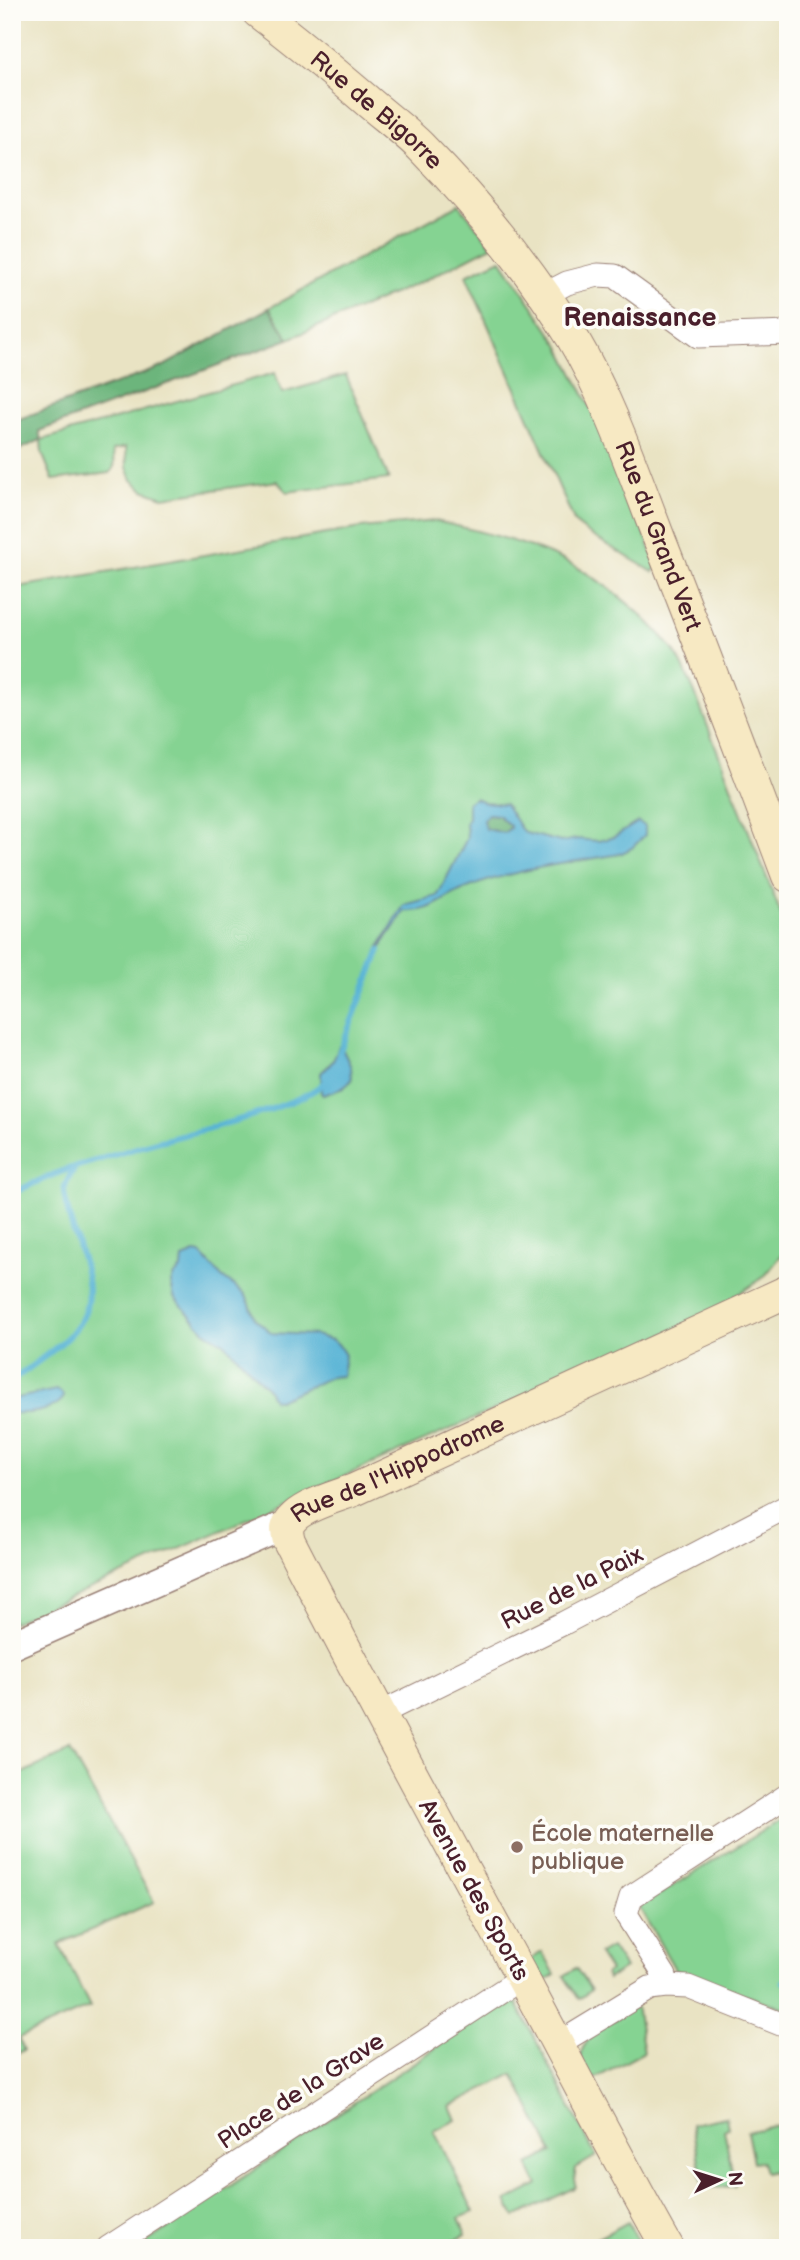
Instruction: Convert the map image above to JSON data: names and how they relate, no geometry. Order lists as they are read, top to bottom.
{
  "streets": {
    "main road": [
      "Rue de Bigorre",
      "Rue du Grand Vert",
      "Rue de l'Hippodrome",
      "Avenue des Sports"
    ],
    "street": ["Rue de la Paix", "Place de la Grave"]
  },
  "crossings": [
    ["Rue de Bigorre", "Rue du Grand Vert"],
    ["Rue de l'Hippodrome", "Avenue des Sports"],
    ["Rue de la Paix", "Avenue des Sports"],
    ["Avenue des Sports", "Place de la Grave"]
  ],
  "districts": ["Renaissance"],
  "places": ["École maternelle publique"],
  "north": "right"
}
